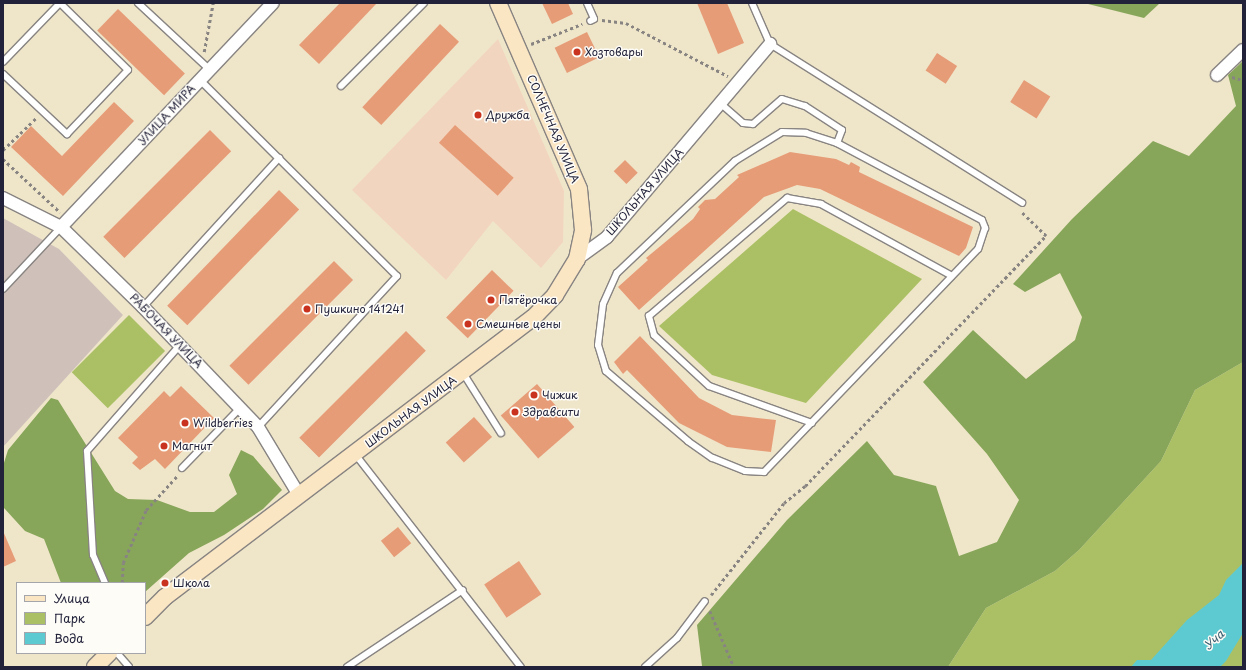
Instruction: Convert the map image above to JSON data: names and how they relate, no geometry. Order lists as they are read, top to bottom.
{
  "streets": {
    "street": [
      "УЛИЦА МИРА",
      "СОЛНЕЧНАЯ УЛИЦА",
      "ШКОЛЬНАЯ УЛИЦА",
      "РАБОЧАЯ УЛИЦА"
    ]
  },
  "crossings": [
    ["УЛИЦА МИРА", "РАБОЧАЯ УЛИЦА"],
    ["СОЛНЕЧНАЯ УЛИЦА", "ШКОЛЬНАЯ УЛИЦА"],
    ["ШКОЛЬНАЯ УЛИЦА", "РАБОЧАЯ УЛИЦА"]
  ],
  "water": ["Уча"],
  "places": [
    "Хозтовары",
    "Дружба",
    "Пятёрочка",
    "Пушкино 141241",
    "Смешные цены",
    "Чижик",
    "Здравсити",
    "Wildberries",
    "Магнит",
    "Школа"
  ],
  "legend": ["Улица", "Парк", "Вода"]
}
